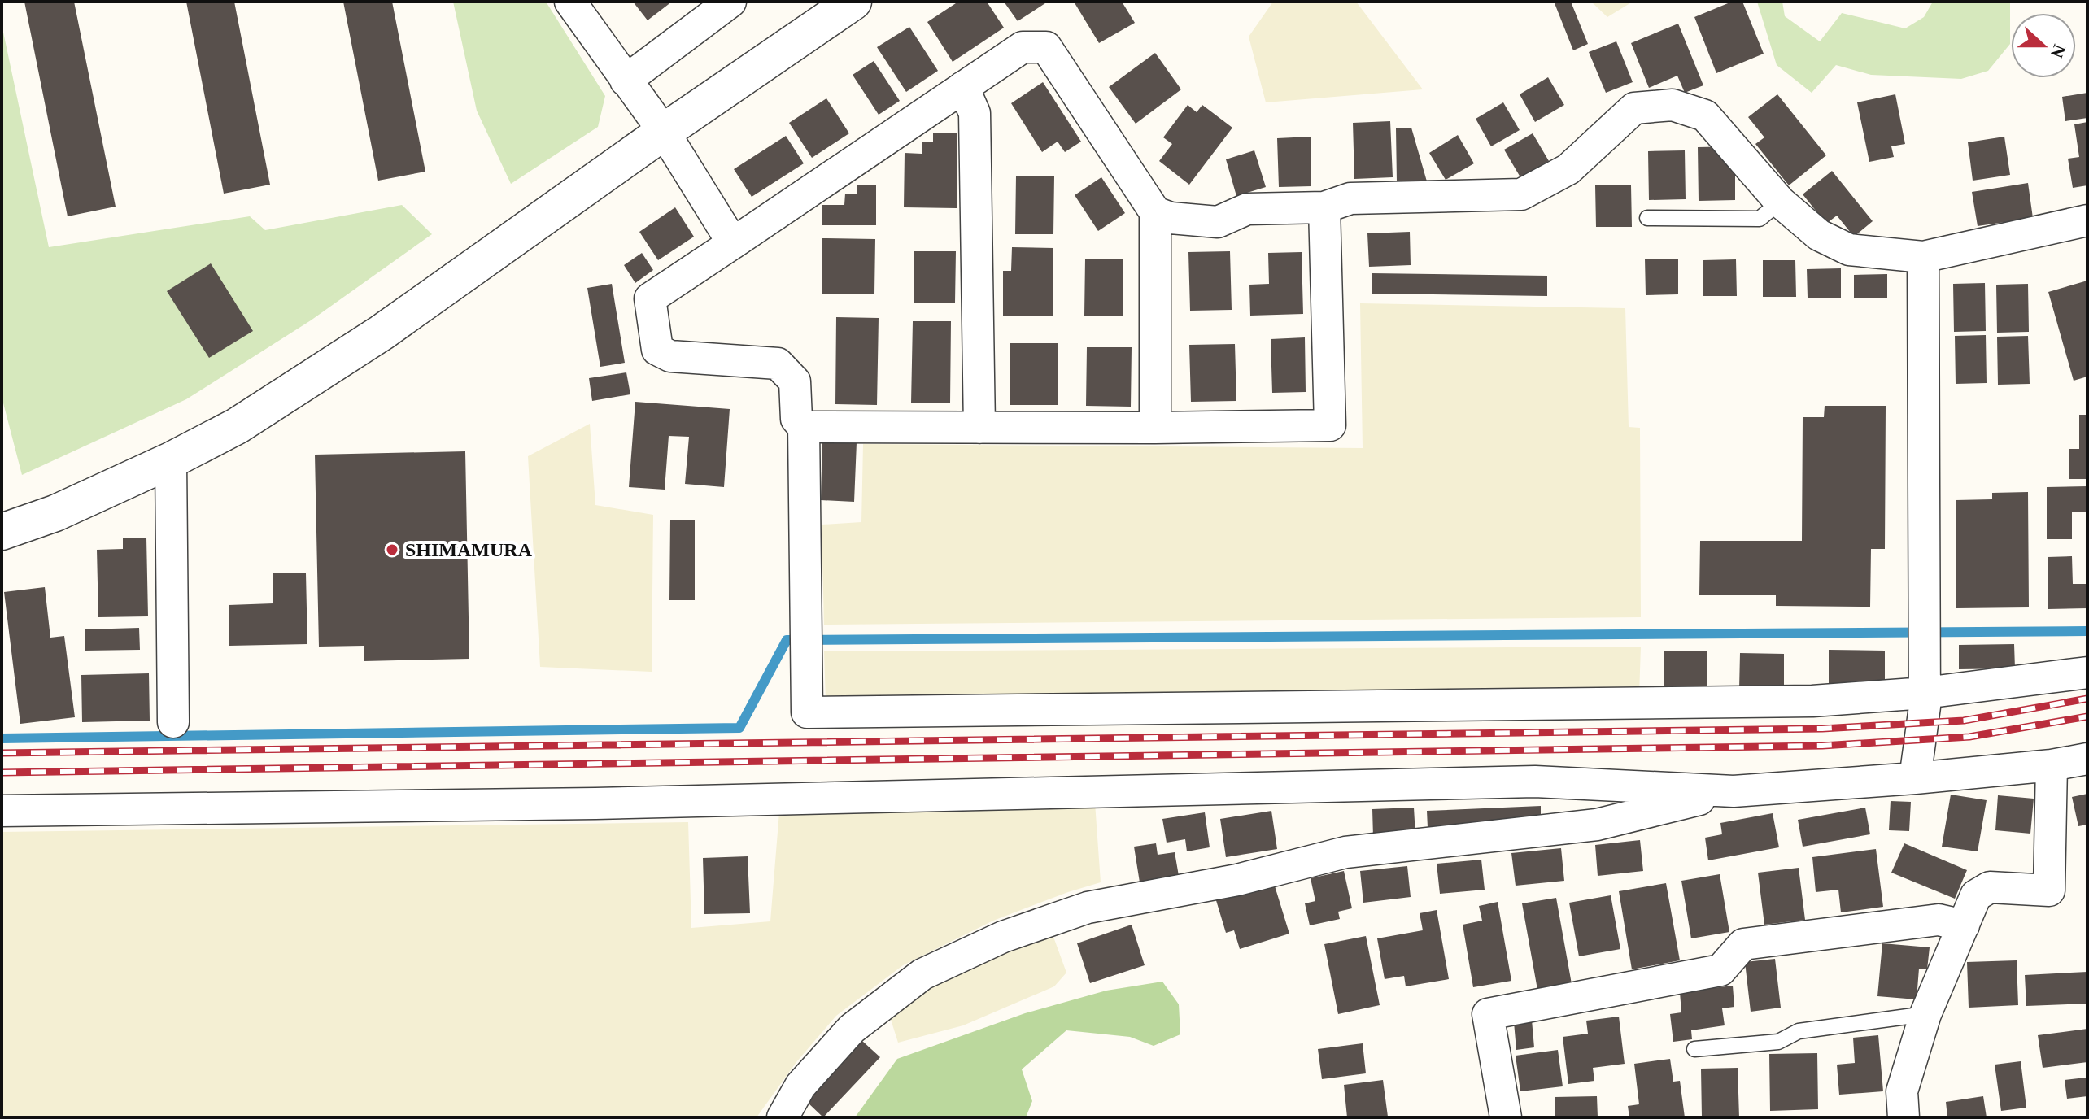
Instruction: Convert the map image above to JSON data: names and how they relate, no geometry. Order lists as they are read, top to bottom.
{
  "places": ["SHIMAMURA"],
  "north": "right"
}
